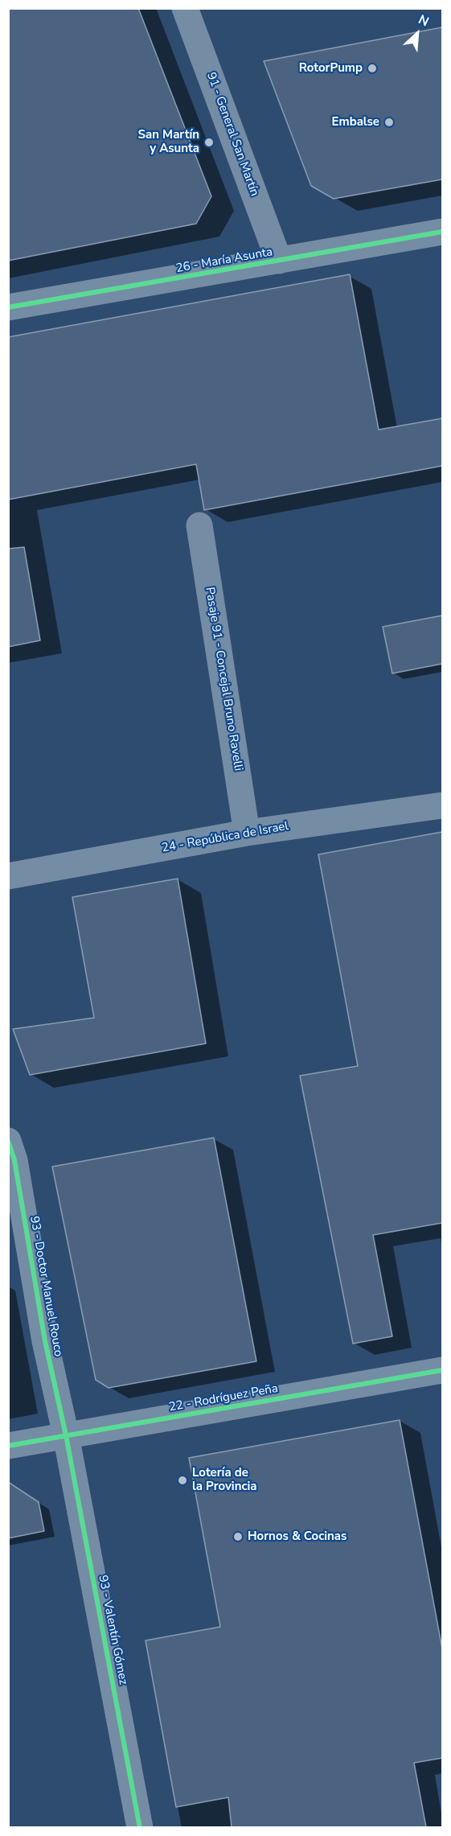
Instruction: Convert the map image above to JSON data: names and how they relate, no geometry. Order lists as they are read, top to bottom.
{
  "streets": {
    "street": [
      "91 - General San Martín",
      "26 - María Asunta",
      "Pasaje 91 - Concejal Bruno Ravelli",
      "24 - República de Israel",
      "93 - Doctor Manuel Rouco",
      "22 - Rodríguez Peña",
      "93 - Valentín Gómez"
    ]
  },
  "crossings": [
    ["91 - General San Martín", "26 - María Asunta"],
    ["Pasaje 91 - Concejal Bruno Ravelli", "24 - República de Israel"],
    ["93 - Doctor Manuel Rouco", "22 - Rodríguez Peña"],
    ["93 - Doctor Manuel Rouco", "93 - Valentín Gómez"],
    ["22 - Rodríguez Peña", "93 - Valentín Gómez"]
  ],
  "places": [
    "RotorPump",
    "Embalse",
    "San Martín y Asunta",
    "Lotería de la Provincia",
    "Hornos & Cocinas"
  ],
  "north": "top right"
}
